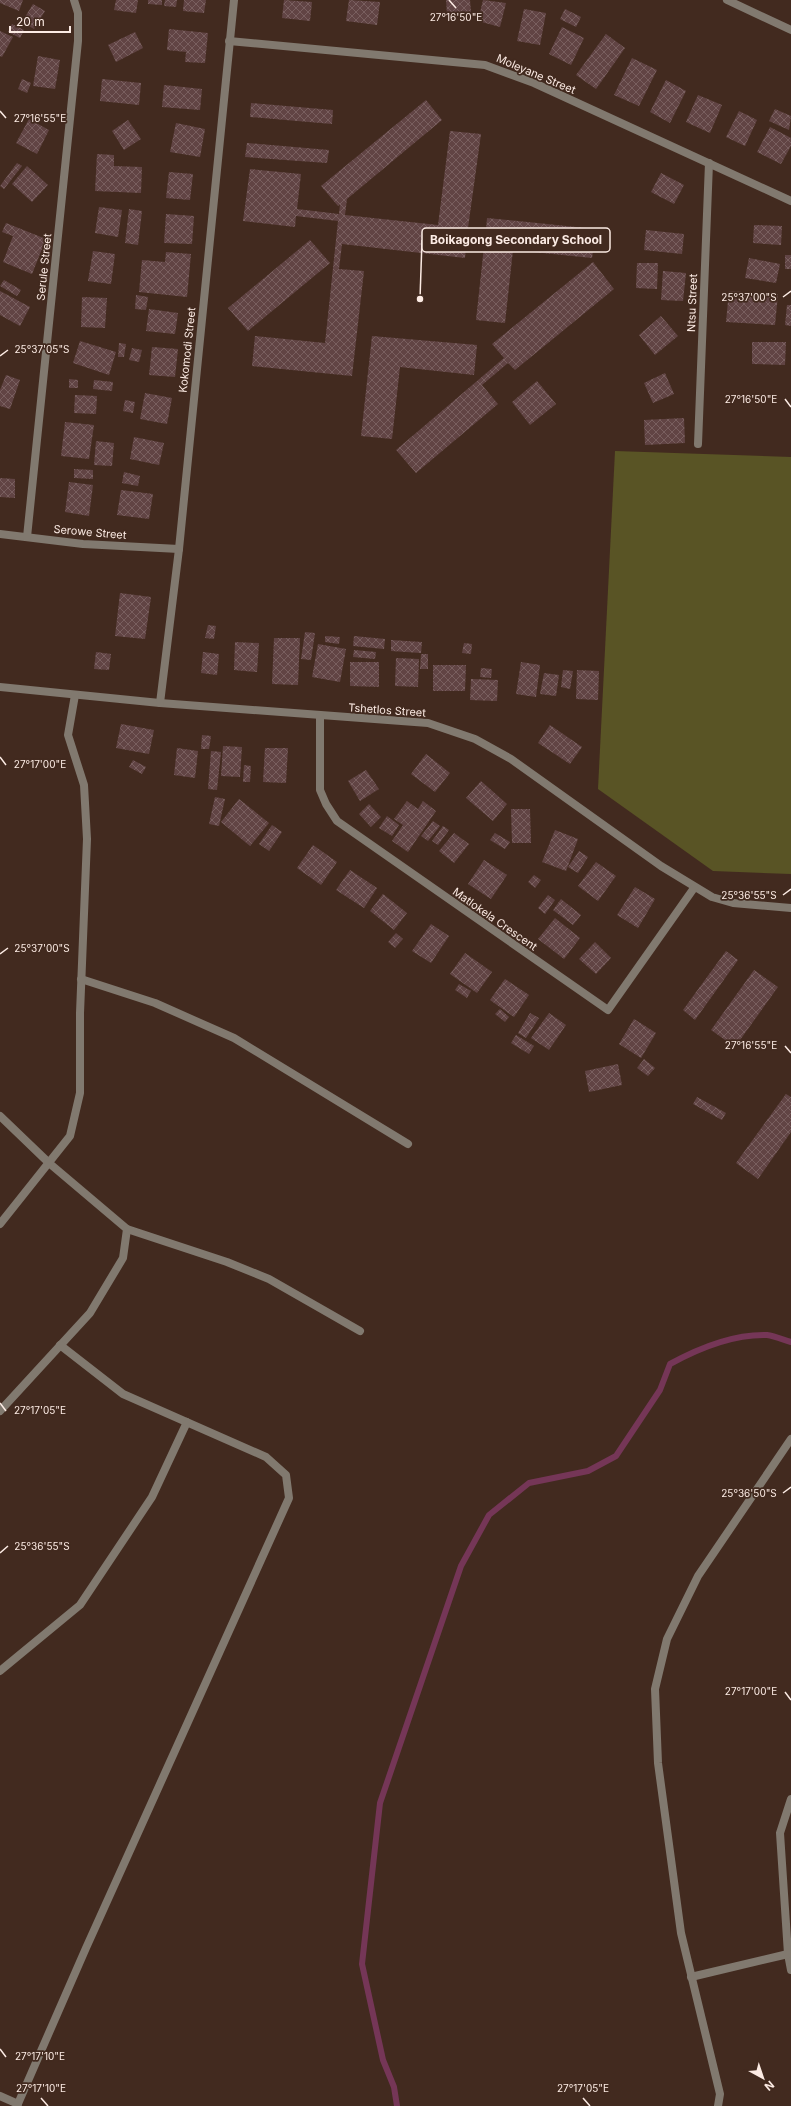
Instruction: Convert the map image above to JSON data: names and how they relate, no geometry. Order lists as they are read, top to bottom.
{
  "streets": {
    "street": [
      "Moleyane Street",
      "Serule Street",
      "Ntsu Street",
      "Kokomodi Street",
      "Serowe Street",
      "Tshetlos Street",
      "Matlokela Crescent"
    ]
  },
  "crossings": [
    ["Moleyane Street", "Ntsu Street"],
    ["Moleyane Street", "Kokomodi Street"],
    ["Serule Street", "Serowe Street"],
    ["Kokomodi Street", "Serowe Street"],
    ["Kokomodi Street", "Tshetlos Street"],
    ["Tshetlos Street", "Matlokela Crescent"]
  ],
  "places": ["Boikagong Secondary School"],
  "scale_bar": "20 m",
  "north": "bottom right",
  "coordinates": [
    "27°16'50\"E",
    "27°16'55\"E",
    "25°37'00\"S",
    "25°37'05\"S",
    "27°17'00\"E",
    "25°36'55\"S",
    "27°17'05\"E",
    "25°36'50\"S",
    "27°17'10\"E"
  ]
}
